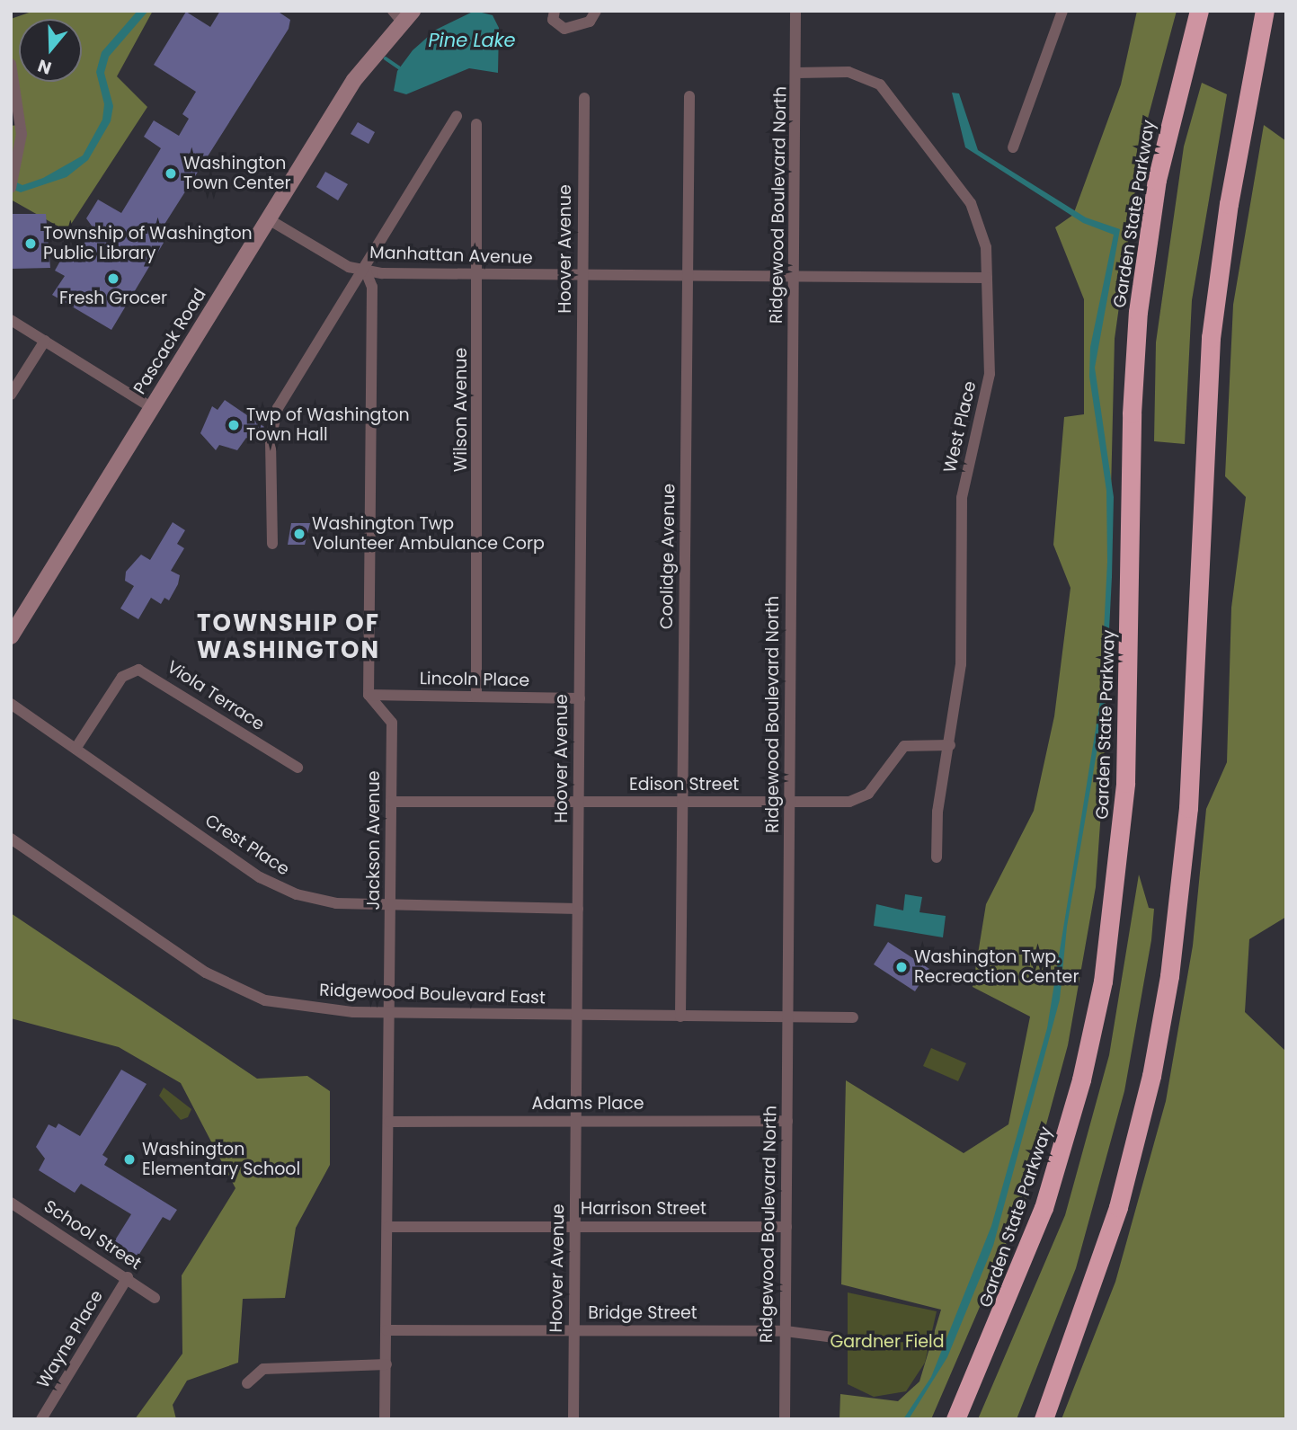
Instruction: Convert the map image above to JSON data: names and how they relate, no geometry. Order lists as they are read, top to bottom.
{
  "streets": {
    "highway": ["Garden State Parkway"],
    "street": [
      "Ridgewood Boulevard North",
      "Hoover Avenue",
      "Manhattan Avenue",
      "Pascack Road",
      "Wilson Avenue",
      "West Place",
      "Coolidge Avenue",
      "Lincoln Place",
      "Viola Terrace",
      "Edison Street",
      "Jackson Avenue",
      "Crest Place",
      "Ridgewood Boulevard East",
      "Adams Place",
      "Harrison Street",
      "School Street",
      "Bridge Street",
      "Wayne Place"
    ]
  },
  "crossings": [
    ["Ridgewood Boulevard North", "Manhattan Avenue"],
    ["Ridgewood Boulevard North", "West Place"],
    ["Ridgewood Boulevard North", "Edison Street"],
    ["Ridgewood Boulevard North", "Ridgewood Boulevard East"],
    ["Ridgewood Boulevard North", "Adams Place"],
    ["Ridgewood Boulevard North", "Harrison Street"],
    ["Ridgewood Boulevard North", "Bridge Street"],
    ["Hoover Avenue", "Manhattan Avenue"],
    ["Hoover Avenue", "Lincoln Place"],
    ["Hoover Avenue", "Edison Street"],
    ["Hoover Avenue", "Crest Place"],
    ["Hoover Avenue", "Ridgewood Boulevard East"],
    ["Hoover Avenue", "Adams Place"],
    ["Hoover Avenue", "Harrison Street"],
    ["Hoover Avenue", "Bridge Street"],
    ["Manhattan Avenue", "Pascack Road"],
    ["Manhattan Avenue", "Wilson Avenue"],
    ["Manhattan Avenue", "West Place"],
    ["Manhattan Avenue", "Coolidge Avenue"],
    ["Wilson Avenue", "Lincoln Place"],
    ["West Place", "Edison Street"],
    ["Coolidge Avenue", "Edison Street"],
    ["Coolidge Avenue", "Ridgewood Boulevard East"],
    ["Lincoln Place", "Jackson Avenue"],
    ["Viola Terrace", "Crest Place"],
    ["Edison Street", "Jackson Avenue"],
    ["Jackson Avenue", "Crest Place"],
    ["Jackson Avenue", "Ridgewood Boulevard East"],
    ["Jackson Avenue", "Adams Place"],
    ["Jackson Avenue", "Harrison Street"],
    ["Jackson Avenue", "Bridge Street"],
    ["School Street", "Wayne Place"]
  ],
  "districts": ["TOWNSHIP OF WASHINGTON"],
  "water": ["Pine Lake"],
  "parks": ["Gardner Field"],
  "places": [
    "Washington Town Center",
    "Township of Washington Public Library",
    "Fresh Grocer",
    "Twp of Washington Town Hall",
    "Washington Twp Volunteer Ambulance Corp",
    "Washington Twp. Recreaction Center",
    "Washington Elementary School"
  ],
  "north": "bottom"
}
